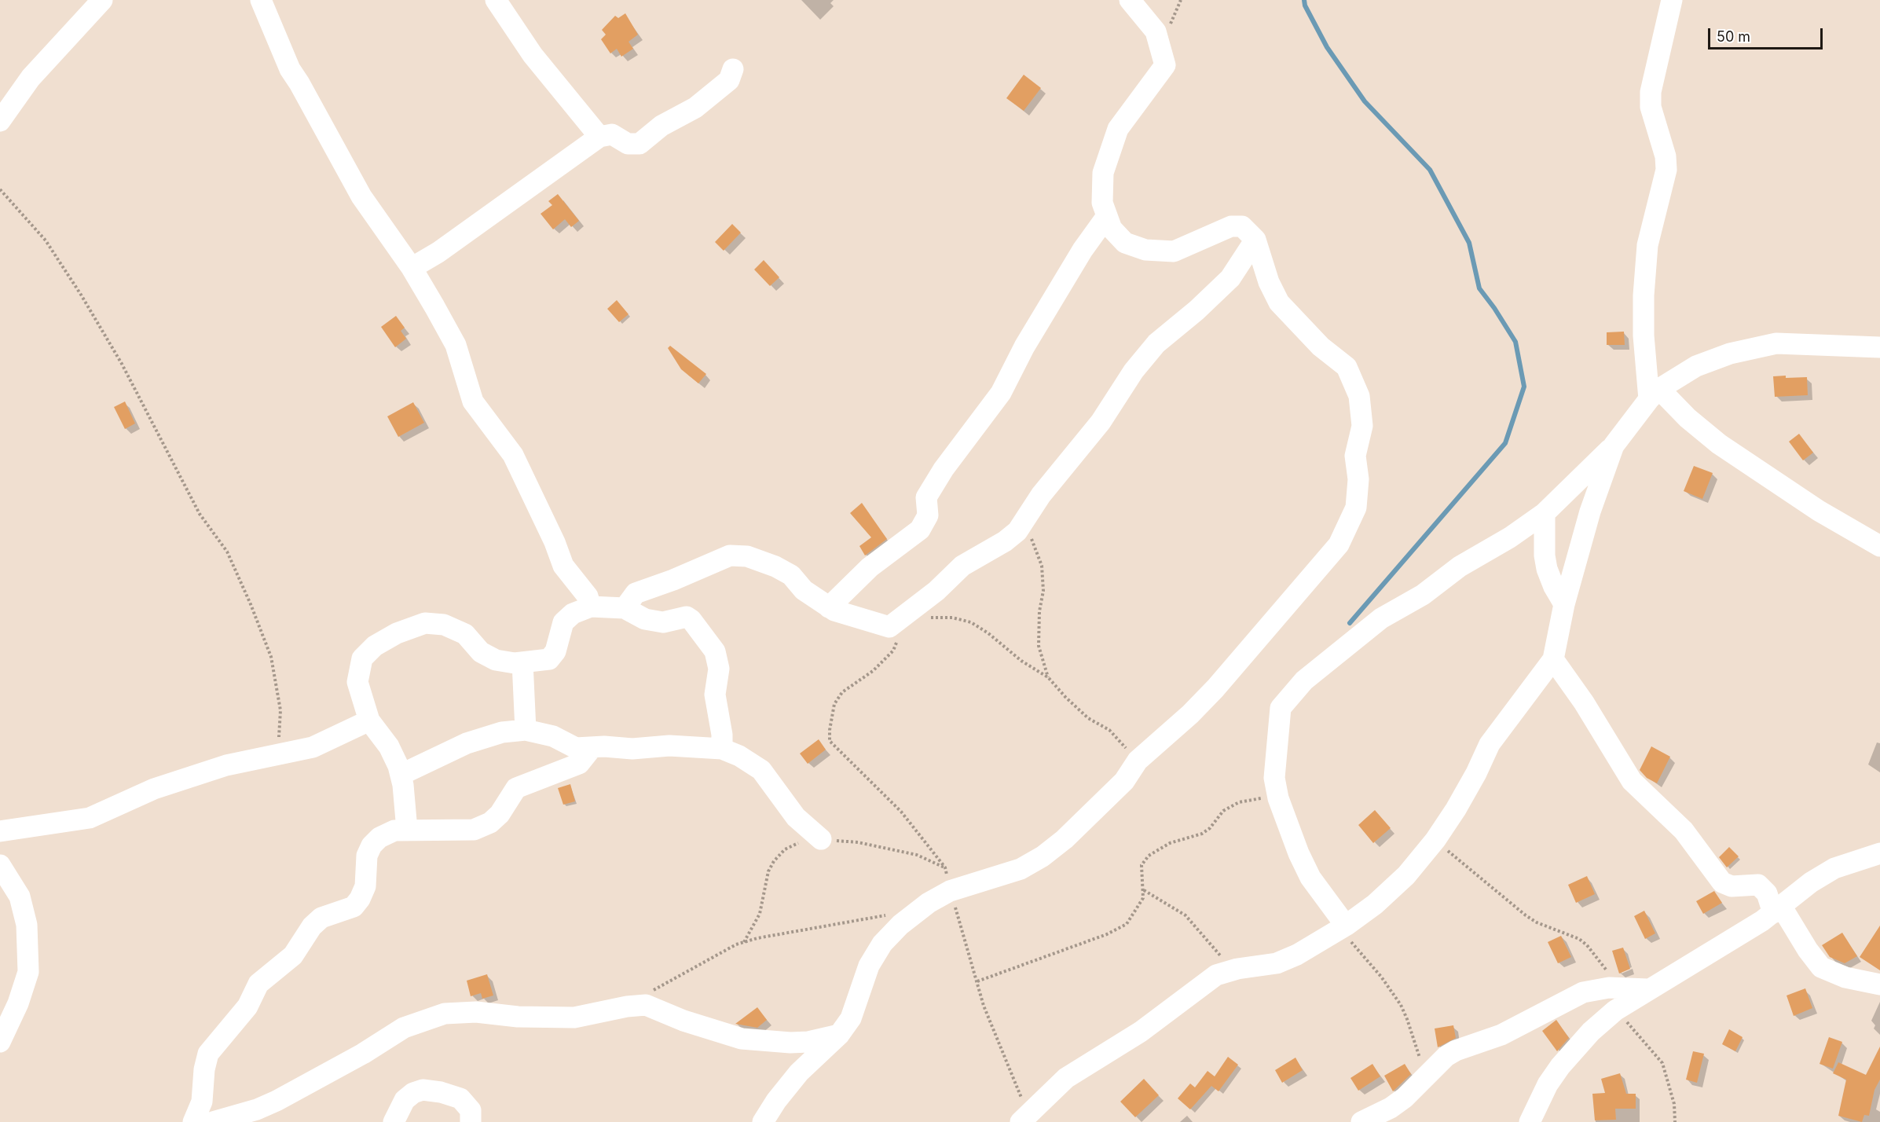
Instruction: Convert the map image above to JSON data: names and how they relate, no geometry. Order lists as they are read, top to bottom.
{
  "scale_bar": "50 m"
}
